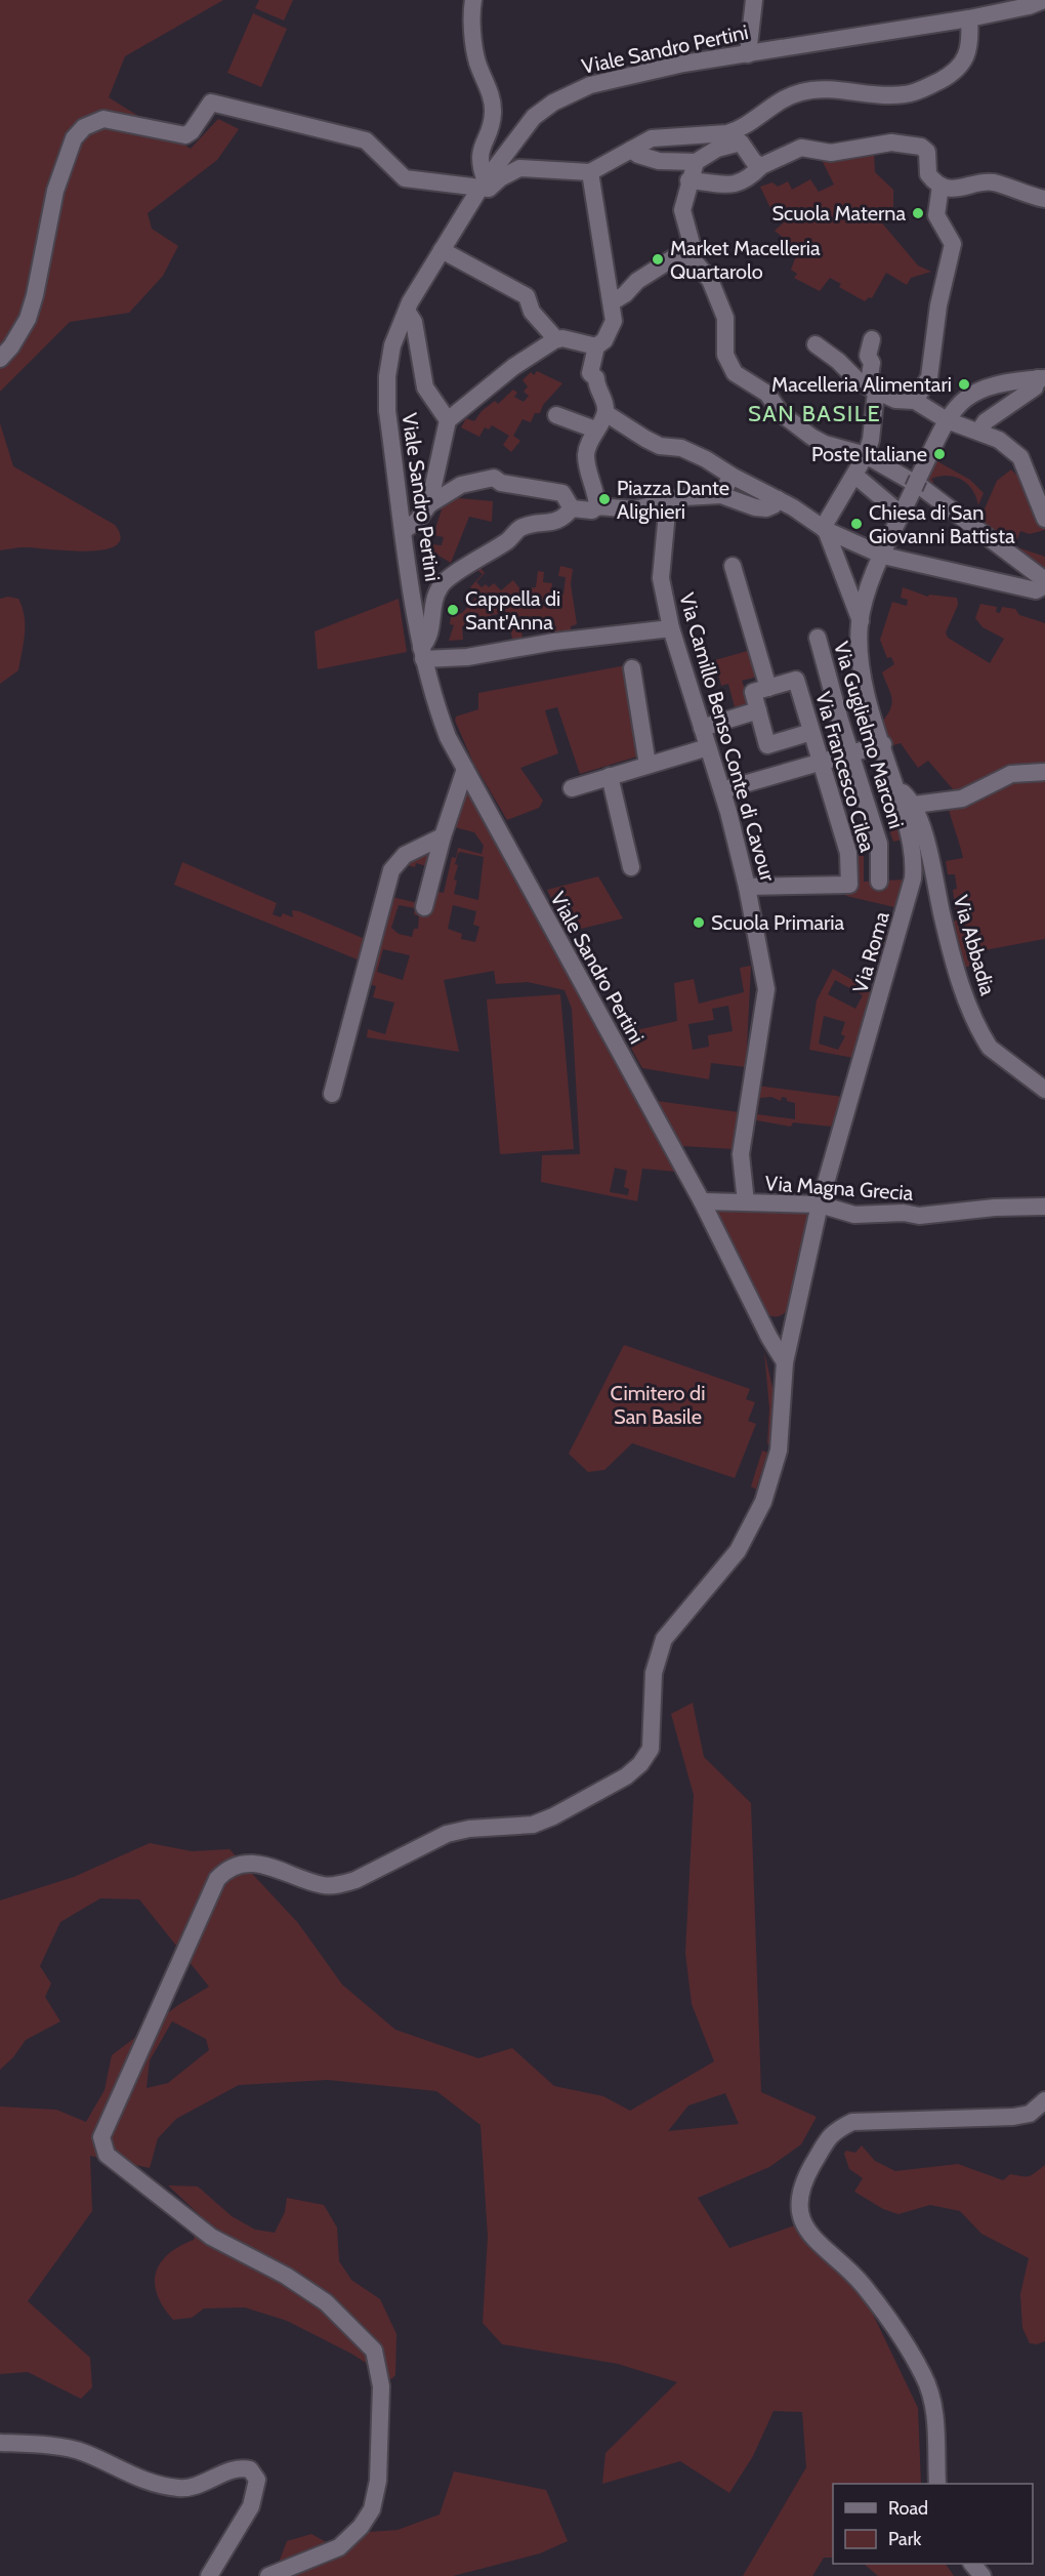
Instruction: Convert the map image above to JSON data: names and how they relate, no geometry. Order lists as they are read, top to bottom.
{
  "streets": {
    "street": [
      "Viale Sandro Pertini",
      "Via Guglielmo Marconi",
      "Via Camillo Benso Conte di Cavour",
      "Via Francesco Cilea",
      "Via Abbadia",
      "Via Roma",
      "Via Magna Grecia"
    ]
  },
  "crossings": [
    ["Viale Sandro Pertini", "Via Roma"],
    ["Viale Sandro Pertini", "Via Magna Grecia"],
    ["Via Camillo Benso Conte di Cavour", "Via Francesco Cilea"],
    ["Via Camillo Benso Conte di Cavour", "Via Magna Grecia"],
    ["Via Roma", "Via Magna Grecia"]
  ],
  "districts": ["SAN BASILE"],
  "parks": ["Cimitero di San Basile"],
  "places": [
    "Scuola Materna",
    "Market Macelleria Quartarolo",
    "Macelleria Alimentari",
    "Poste Italiane",
    "Piazza Dante Alighieri",
    "Chiesa di San Giovanni Battista",
    "Cappella di Sant'Anna",
    "Scuola Primaria"
  ],
  "legend": ["Road", "Park"]
}
